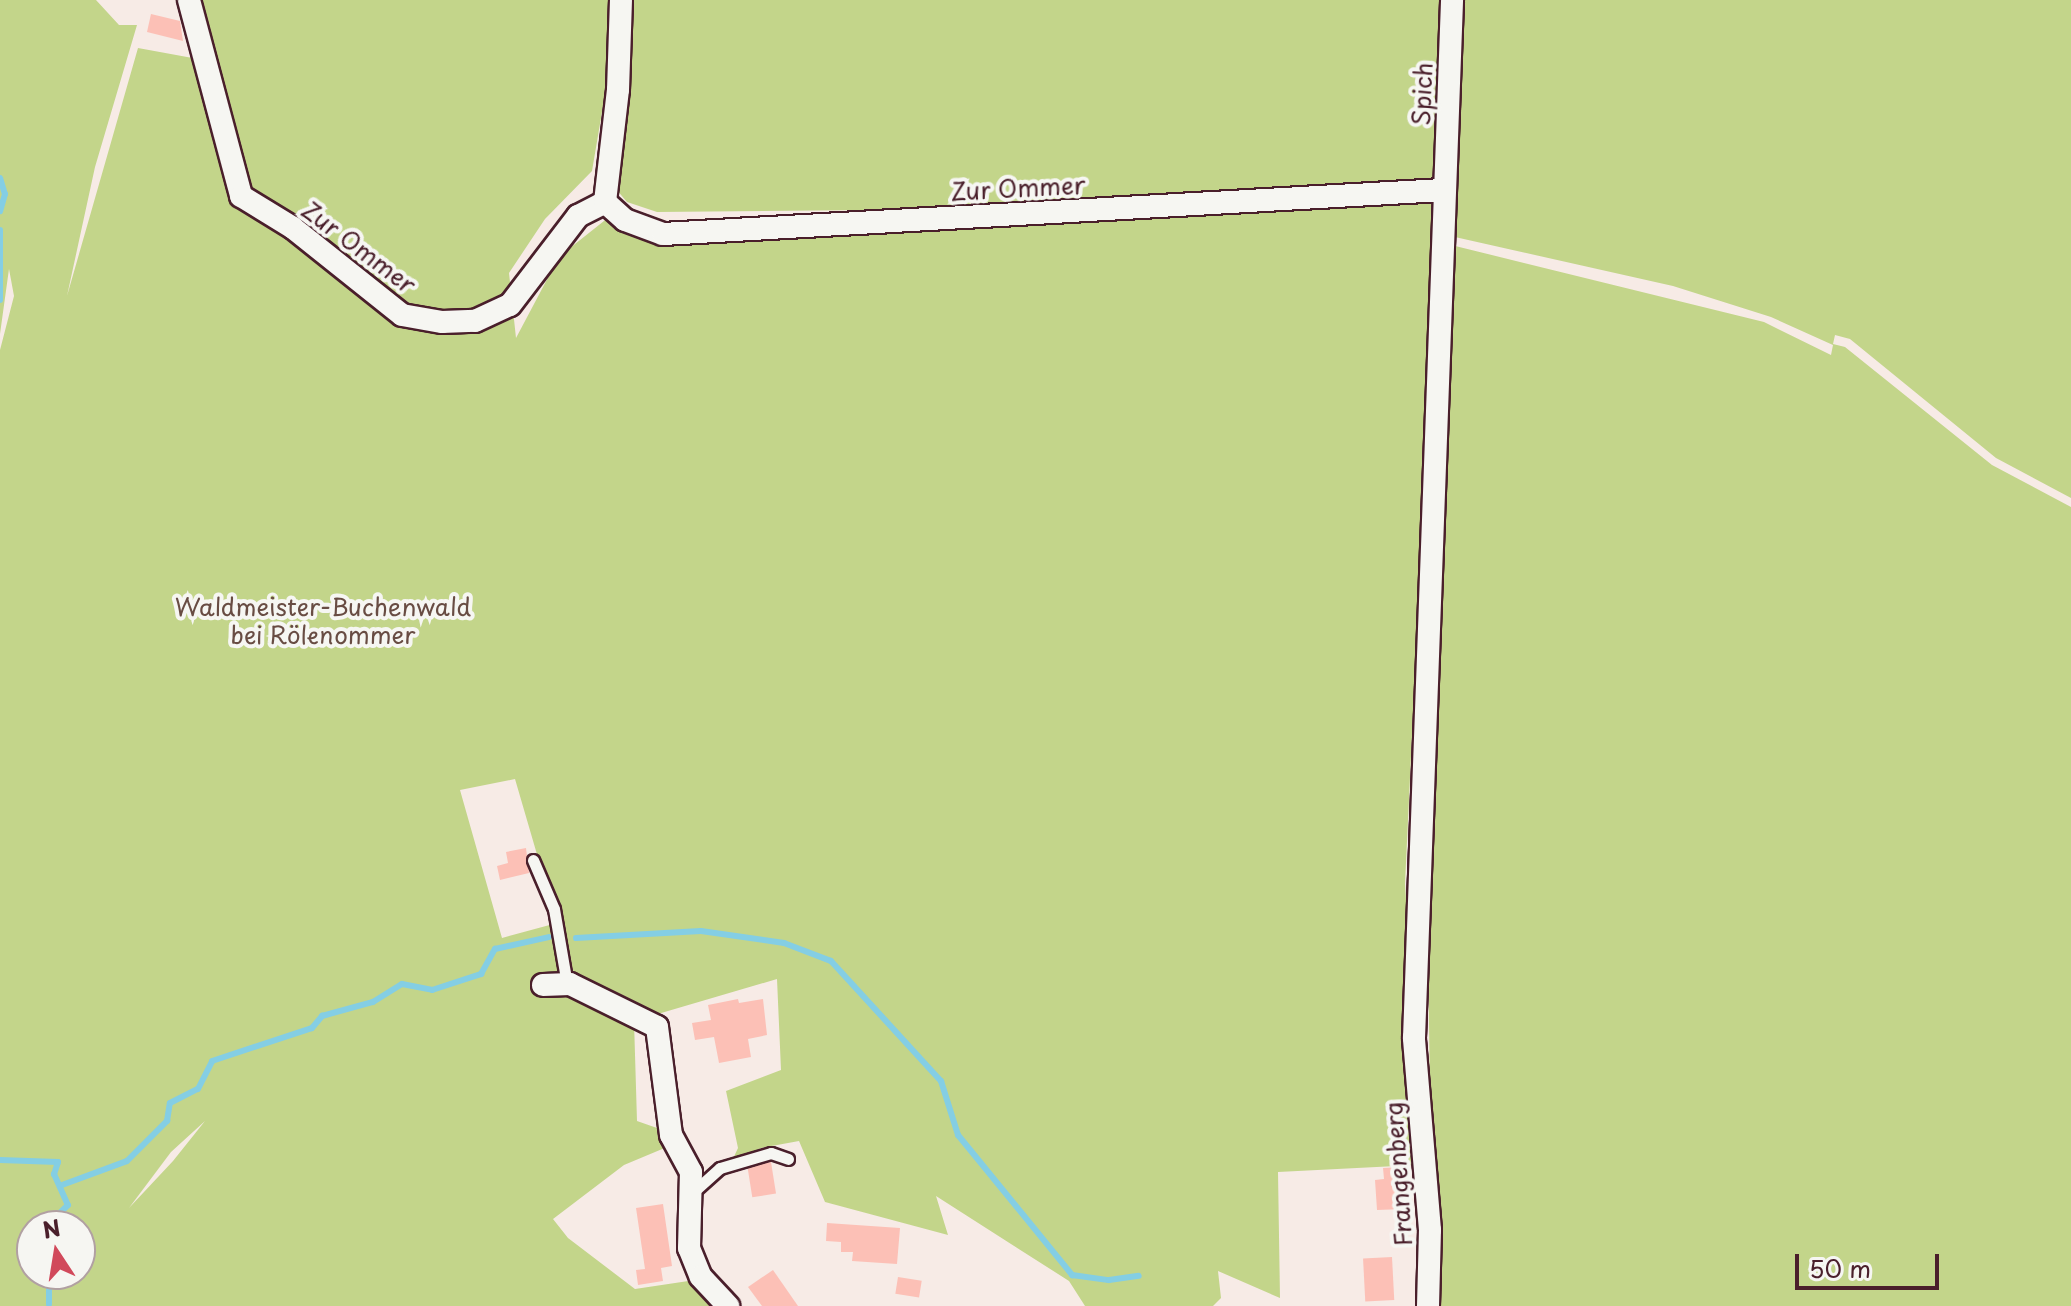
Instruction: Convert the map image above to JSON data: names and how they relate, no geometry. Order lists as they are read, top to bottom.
{
  "streets": {
    "street": ["Spich", "Zur Ommer", "Frangenberg"]
  },
  "crossings": [
    ["Spich", "Zur Ommer"],
    ["Spich", "Frangenberg"]
  ],
  "parks": ["Waldmeister-Buchenwald bei Rölenommer"],
  "scale_bar": "50 m",
  "north": "top"
}
